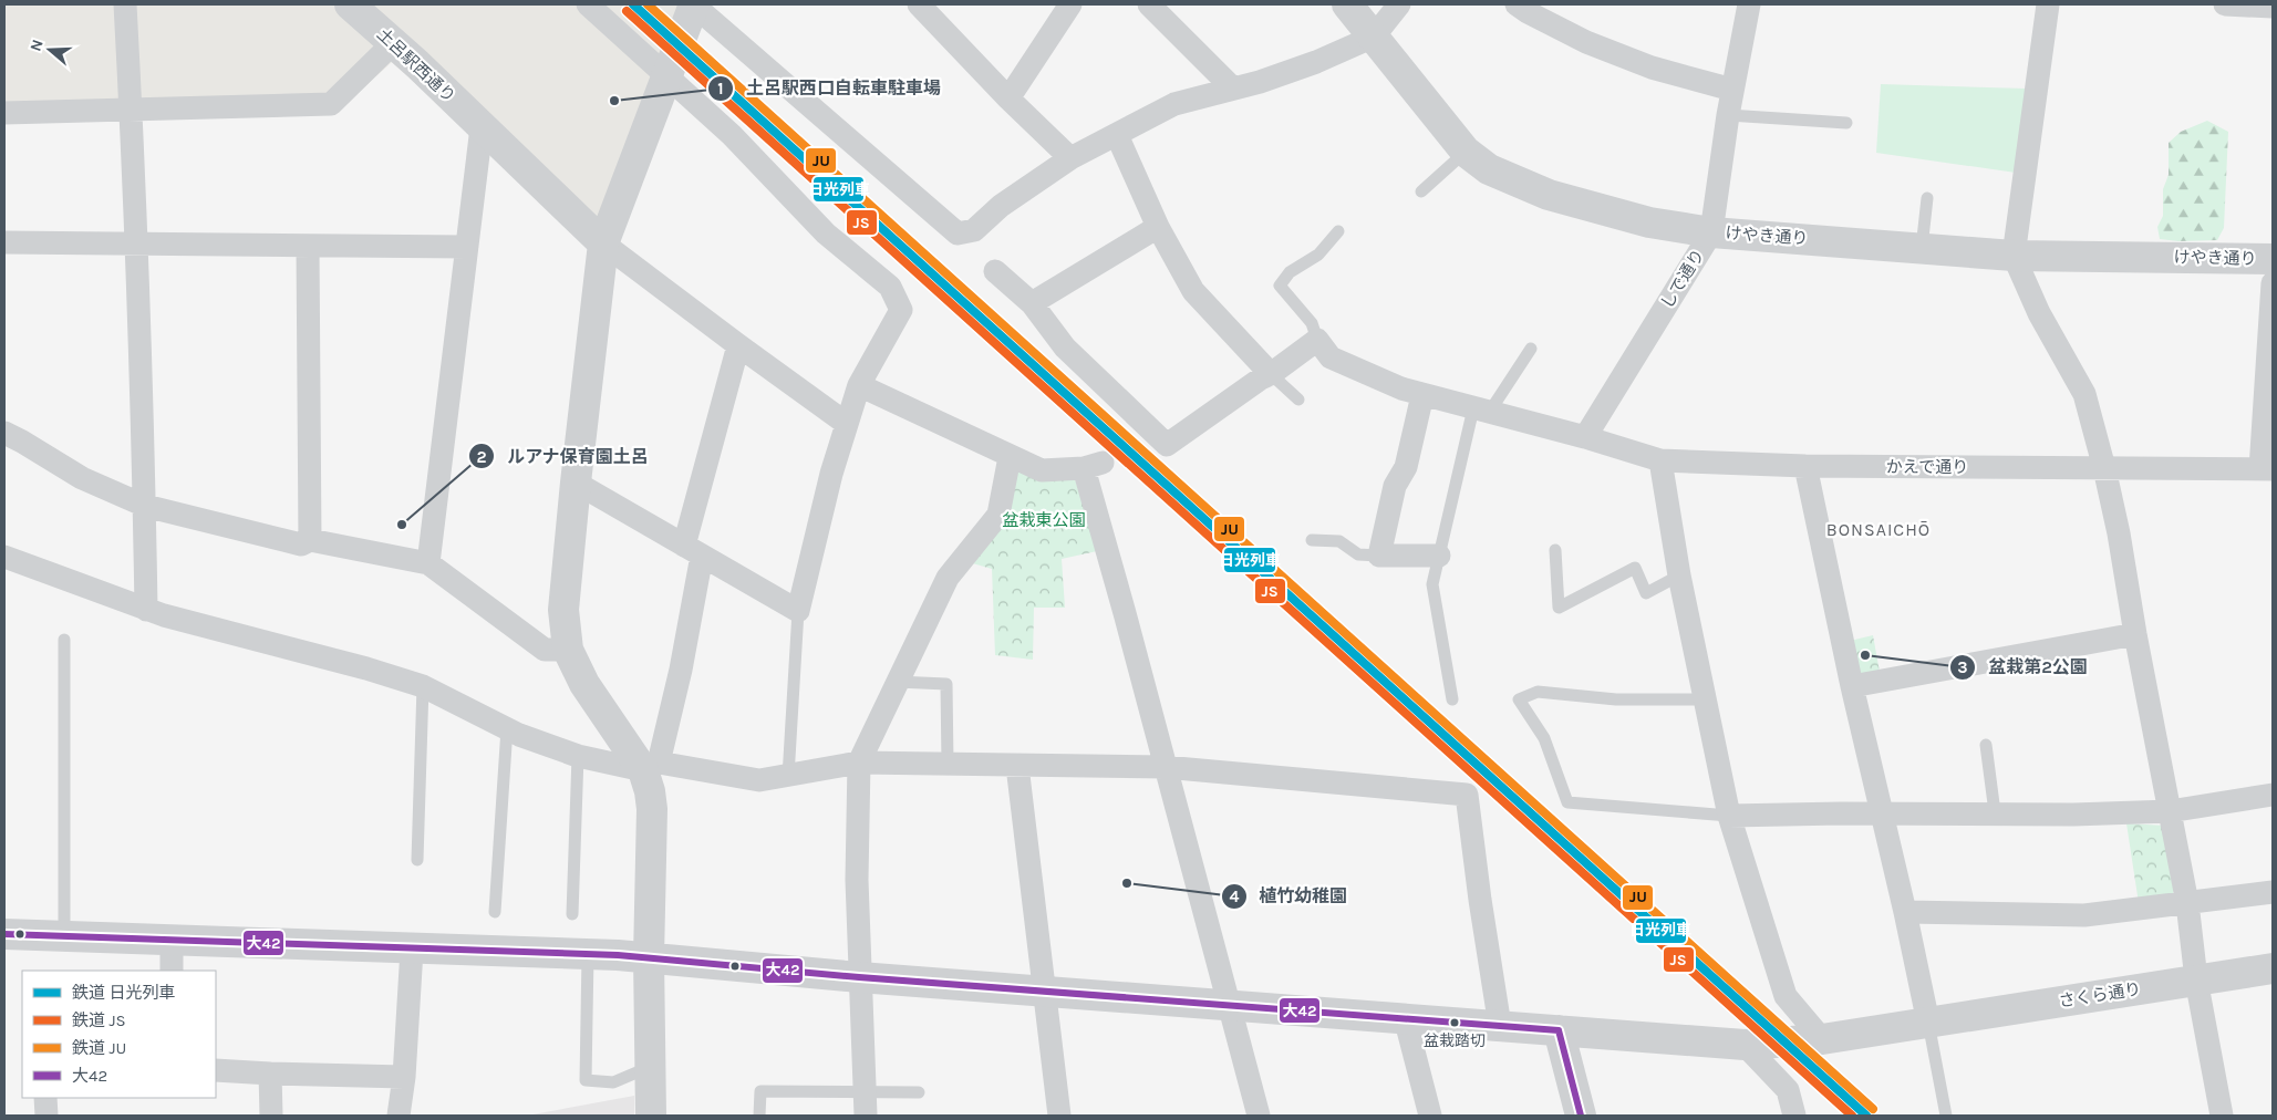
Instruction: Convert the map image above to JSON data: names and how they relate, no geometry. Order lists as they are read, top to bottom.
{
  "streets": {
    "street": [
      "土呂駅西通り",
      "けやき通り",
      "しで通り",
      "かえで通り",
      "さくら通り"
    ]
  },
  "crossings": [
    ["けやき通り", "しで通り"],
    ["しで通り", "かえで通り"]
  ],
  "districts": ["BONSAICHŌ"],
  "parks": ["盆栽東公園"],
  "places": [
    "土呂駅西口自転車駐車場",
    "ルアナ保育園土呂",
    "盆栽第2公園",
    "植竹幼稚園",
    "盆栽踏切"
  ],
  "lines": [
    "rail line 日光列車",
    "rail line JU",
    "rail line JS",
    "transit line 大42"
  ],
  "legend": [
    "鉄道 日光列車",
    "鉄道 JS",
    "鉄道 JU",
    "大42"
  ],
  "north": "left"
}
